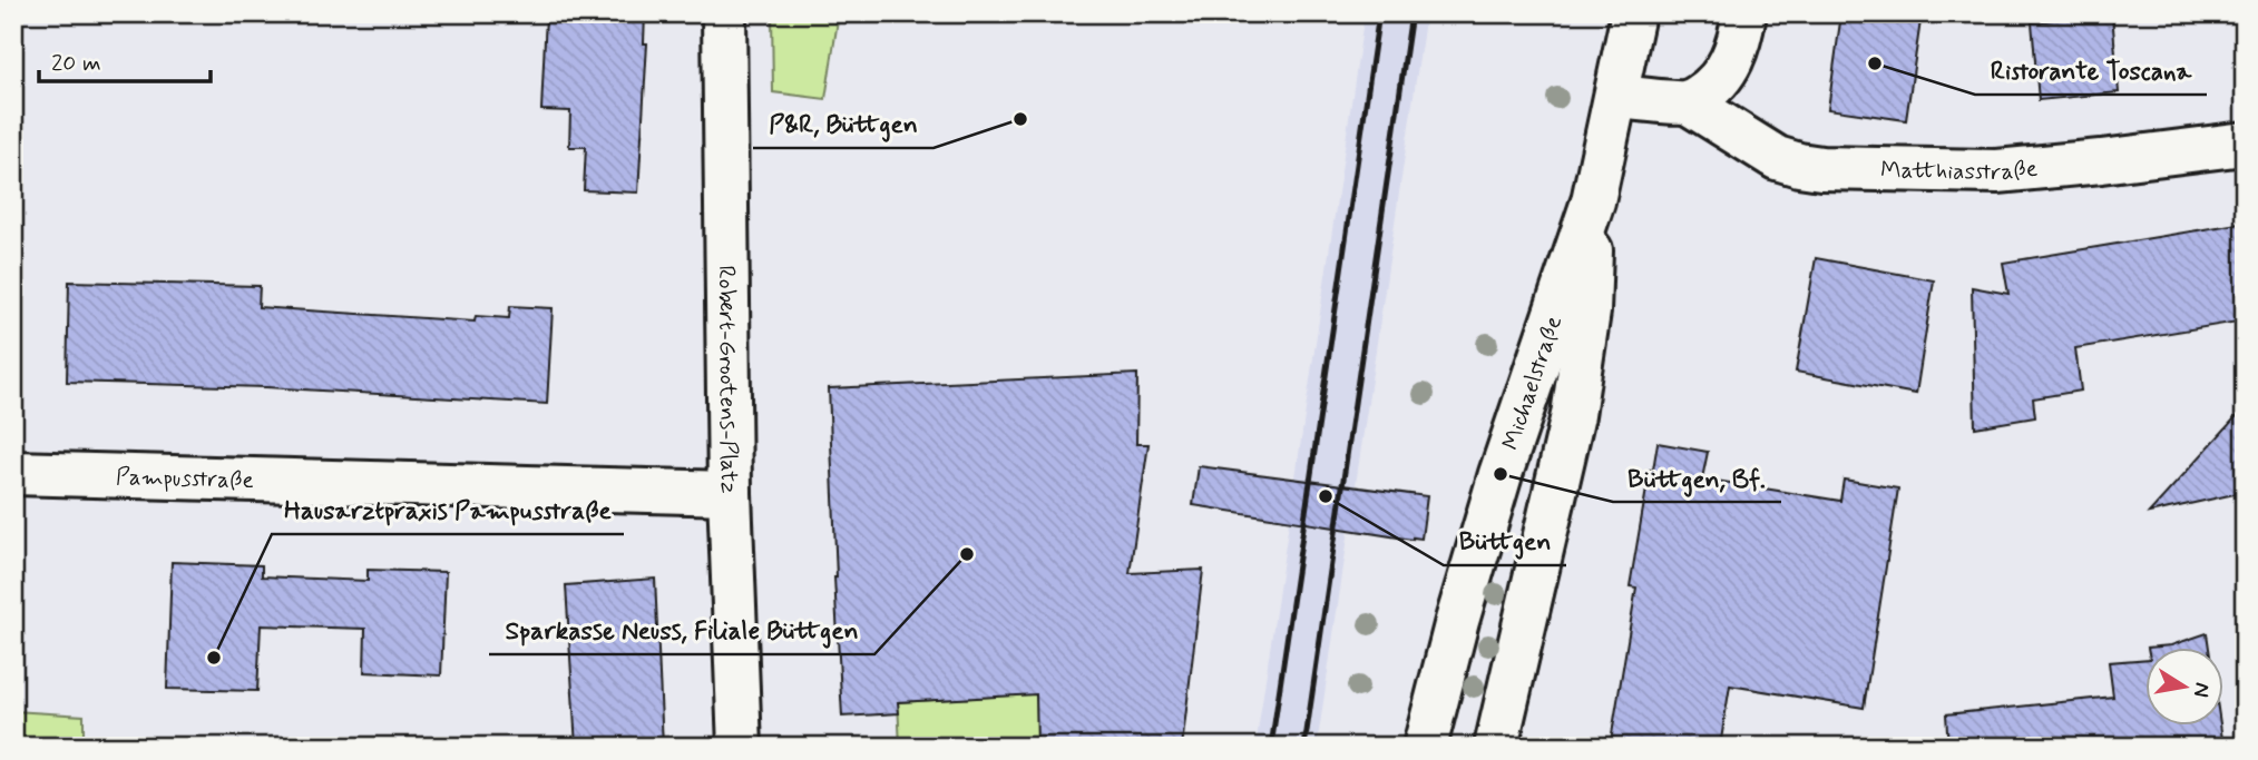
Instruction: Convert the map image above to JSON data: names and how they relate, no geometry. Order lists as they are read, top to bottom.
{
  "streets": {
    "street": [
      "Matthiasstraße",
      "Robert-Grootens-Platz",
      "Michaelstraße",
      "Pampusstraße"
    ]
  },
  "crossings": [
    ["Robert-Grootens-Platz", "Pampusstraße"]
  ],
  "places": [
    "Ristorante Toscana",
    "P&R, Büttgen",
    "Büttgen, Bf.",
    "Büttgen",
    "Sparkasse Neuss, Filiale Büttgen",
    "Hausarztpraxis Pampusstraße"
  ],
  "scale_bar": "20 m",
  "north": "right"
}
